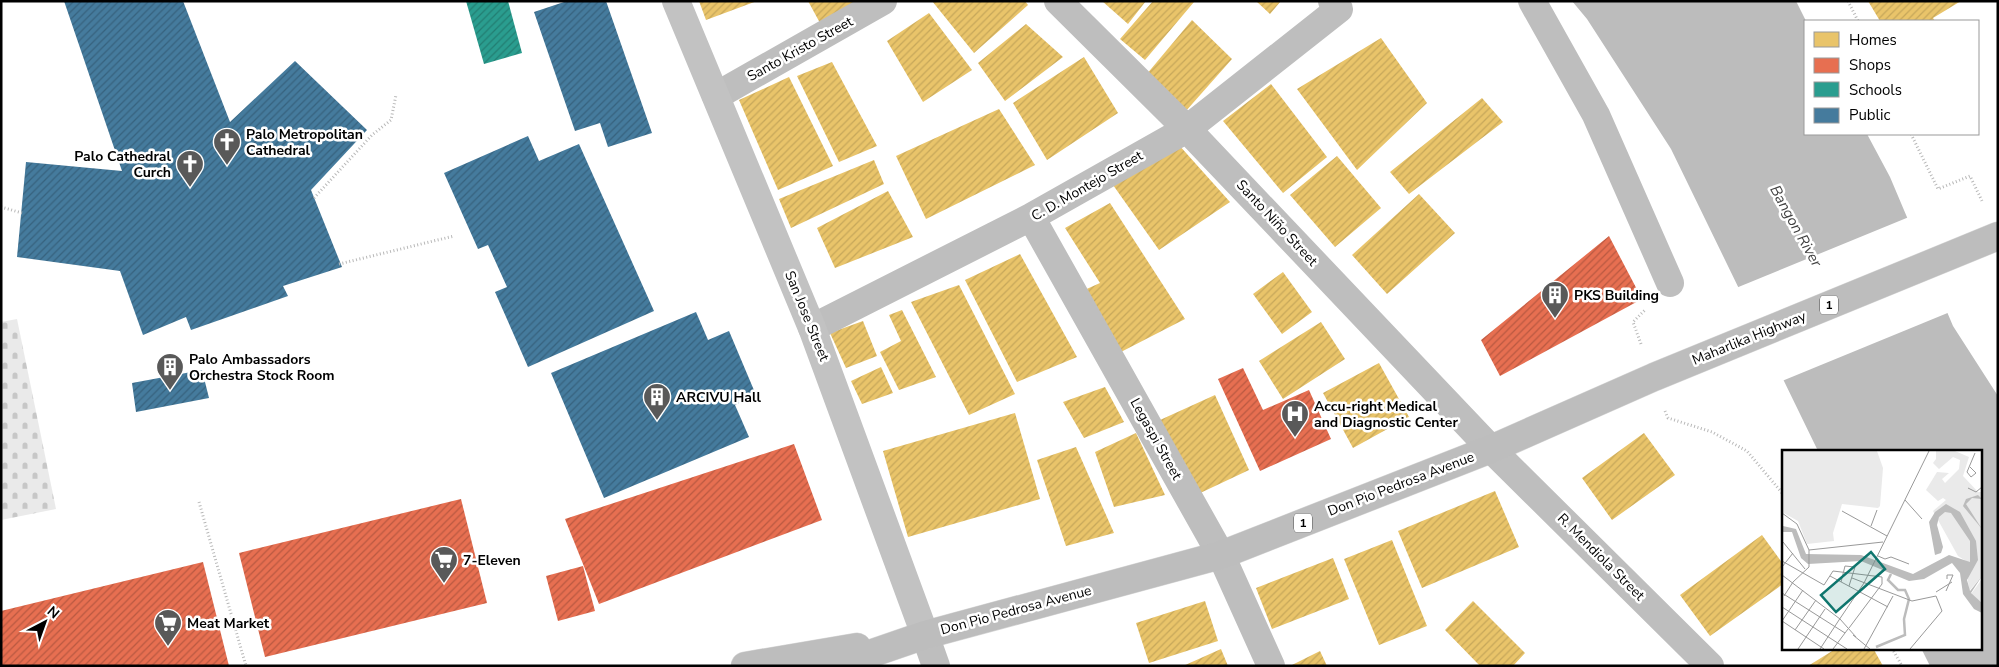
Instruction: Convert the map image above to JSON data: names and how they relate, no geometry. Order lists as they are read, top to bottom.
{
  "streets": {
    "highway": ["1", "Maharlika Highway", "Don Pio Pedrosa Avenue"],
    "street": [
      "Santo Kristo Street",
      "C. D. Montejo Street",
      "Santo Niño Street",
      "San Jose Street",
      "Legaspi Street",
      "R. Mendiola Street"
    ]
  },
  "crossings": [
    ["Santo Kristo Street", "San Jose Street"],
    ["C. D. Montejo Street", "Santo Niño Street"],
    ["C. D. Montejo Street", "San Jose Street"],
    ["C. D. Montejo Street", "Legaspi Street"],
    ["Santo Niño Street", "Don Pio Pedrosa Avenue"],
    ["Santo Niño Street", "R. Mendiola Street"],
    ["San Jose Street", "Don Pio Pedrosa Avenue"],
    ["Maharlika Highway", "Don Pio Pedrosa Avenue"],
    ["Legaspi Street", "Don Pio Pedrosa Avenue"],
    ["Don Pio Pedrosa Avenue", "R. Mendiola Street"]
  ],
  "water": ["Bangon River"],
  "places": {
    "church": ["Palo Metropolitan Cathedral", "Palo Cathedral Curch"],
    "building": ["PKS Building", "Palo Ambassadors Orchestra Stock Room", "ARCIVU Hall"],
    "hospital": ["Accu-right Medical and Diagnostic Center"],
    "supermarket": ["7-Eleven", "Meat Market"]
  },
  "legend": [
    "Homes",
    "Shops",
    "Schools",
    "Public"
  ],
  "north": "top right"
}
